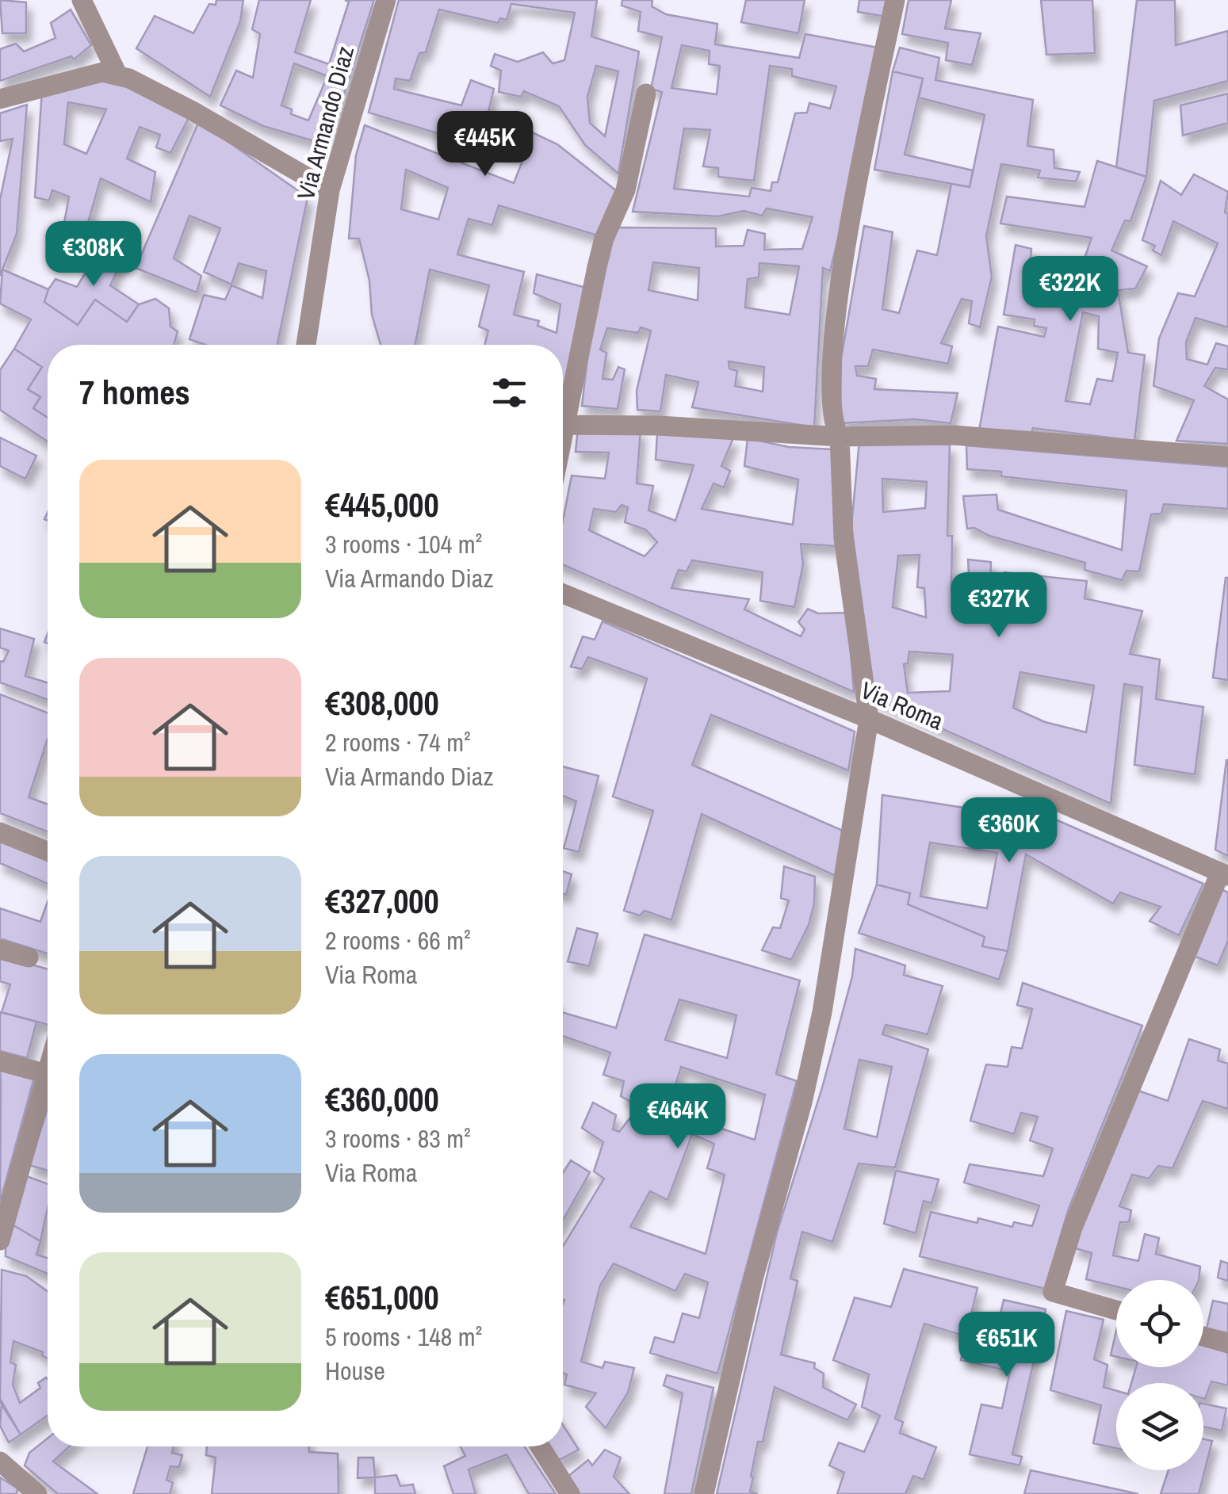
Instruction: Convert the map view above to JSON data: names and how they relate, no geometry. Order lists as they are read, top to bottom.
{
  "streets": {
    "street": ["Via Armando Diaz", "Via Roma"]
  },
  "page": {
    "price": [
      "€445K",
      "€308K",
      "€322K",
      "€327K",
      "€360K",
      "€464K",
      "€651K"
    ],
    "heading": "7 homes",
    "list": [
      {
        "name": "€445,000",
        "note": "3 rooms · 104 m² · Via Armando Diaz"
      },
      {
        "name": "€308,000",
        "note": "2 rooms · 74 m² · Via Armando Diaz"
      },
      {
        "name": "€327,000",
        "note": "2 rooms · 66 m² · Via Roma"
      },
      {
        "name": "€360,000",
        "note": "3 rooms · 83 m² · Via Roma"
      },
      {
        "name": "€651,000",
        "note": "5 rooms · 148 m² · House"
      }
    ]
  }
}
